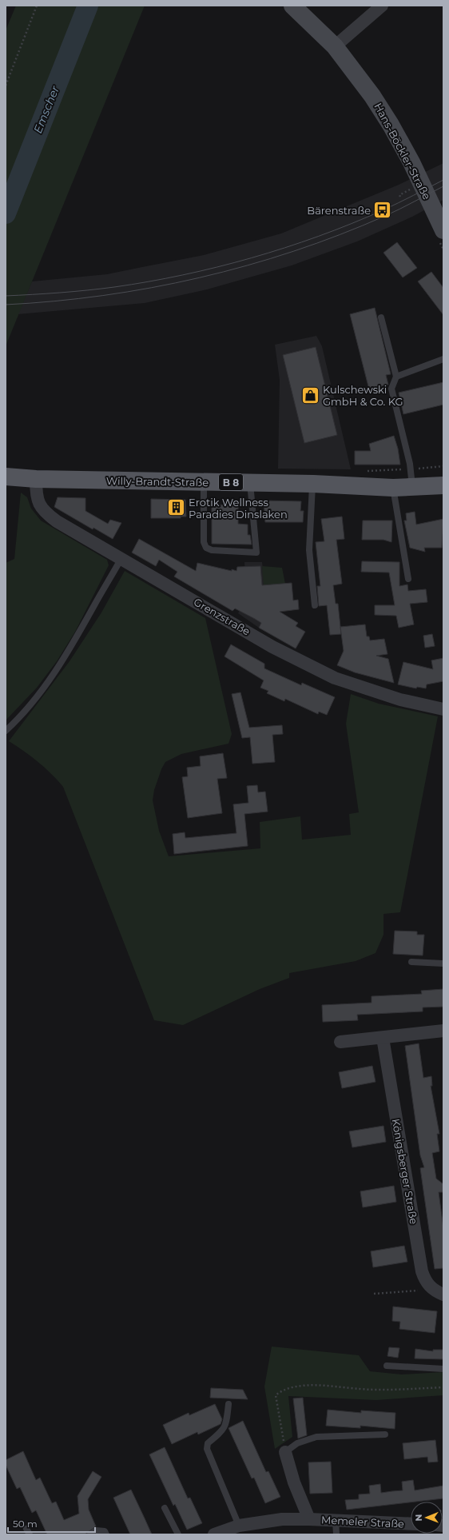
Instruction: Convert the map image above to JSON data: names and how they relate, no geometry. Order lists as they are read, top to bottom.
{
  "streets": {
    "main road": ["Hans-Böckler-Straße", "Willy-Brandt-Straße", "B 8"],
    "street": ["Grenzstraße", "Königsberger Straße", "Memeler Straße"]
  },
  "crossings": [
    ["Willy-Brandt-Straße", "B 8"],
    ["Willy-Brandt-Straße", "Grenzstraße"]
  ],
  "water": ["Emscher"],
  "places": {
    "bus stop": ["Bärenstraße"],
    "shop": ["Kulschewski GmbH & Co. KG"],
    "building": ["Erotik Wellness Paradies Dinslaken"]
  },
  "scale_bar": "50 m",
  "north": "left"
}
